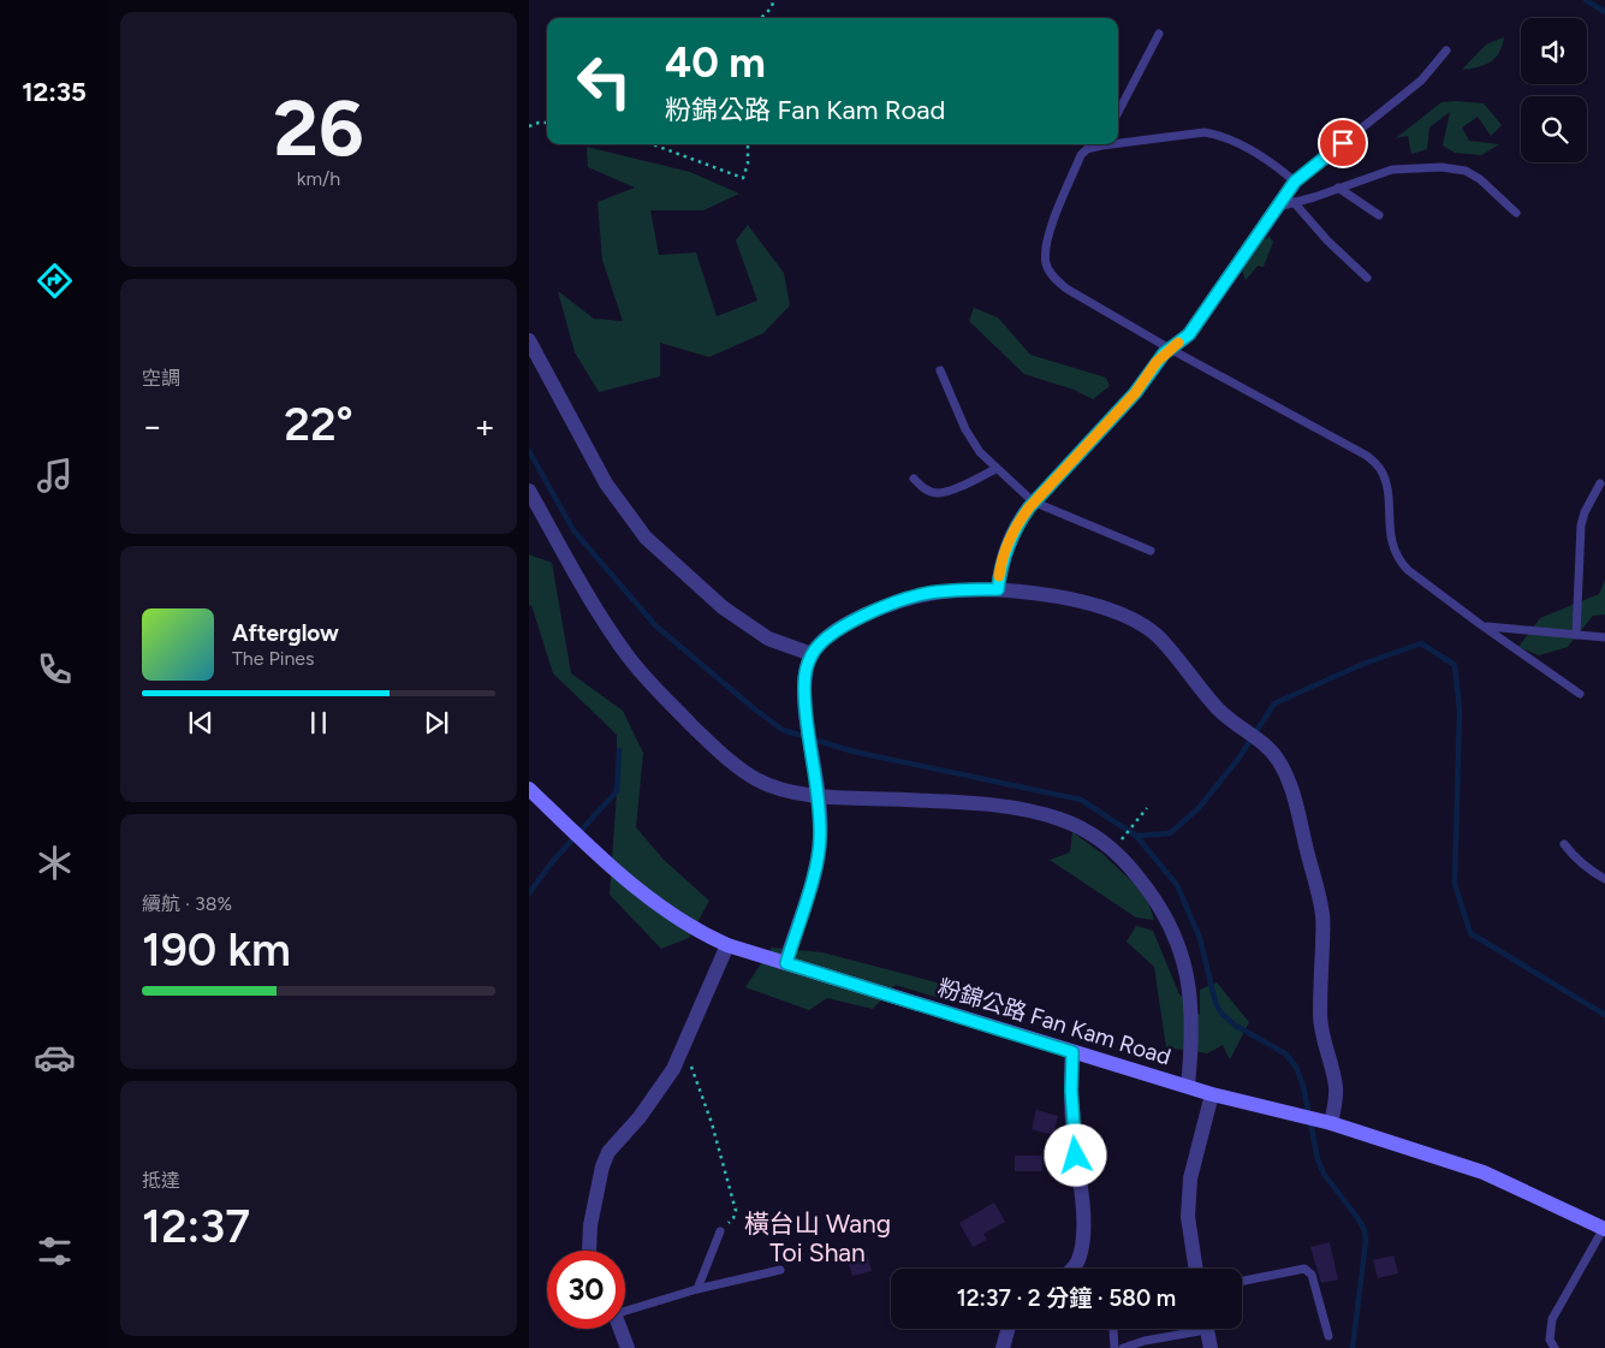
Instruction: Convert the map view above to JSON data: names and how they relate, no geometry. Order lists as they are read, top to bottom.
{
  "streets": {
    "main road": ["粉錦公路 Fan Kam Road"]
  },
  "districts": ["橫台山 Wang Toi Shan"],
  "page": {
    "tabs": "12:35",
    "tile": [
      ["26", "km/h"],
      "空調",
      ["續航 · 38%", "190 km"],
      ["抵達", "12:37"]
    ],
    "turn": ["40 m", "粉錦公路 Fan Kam Road"],
    "heat": ["−", "22°", "+"],
    "song": ["Afterglow", "The Pines"],
    "limit": "30",
    "trip": "12:37 · 2 分鐘 · 580 m"
  }
}
